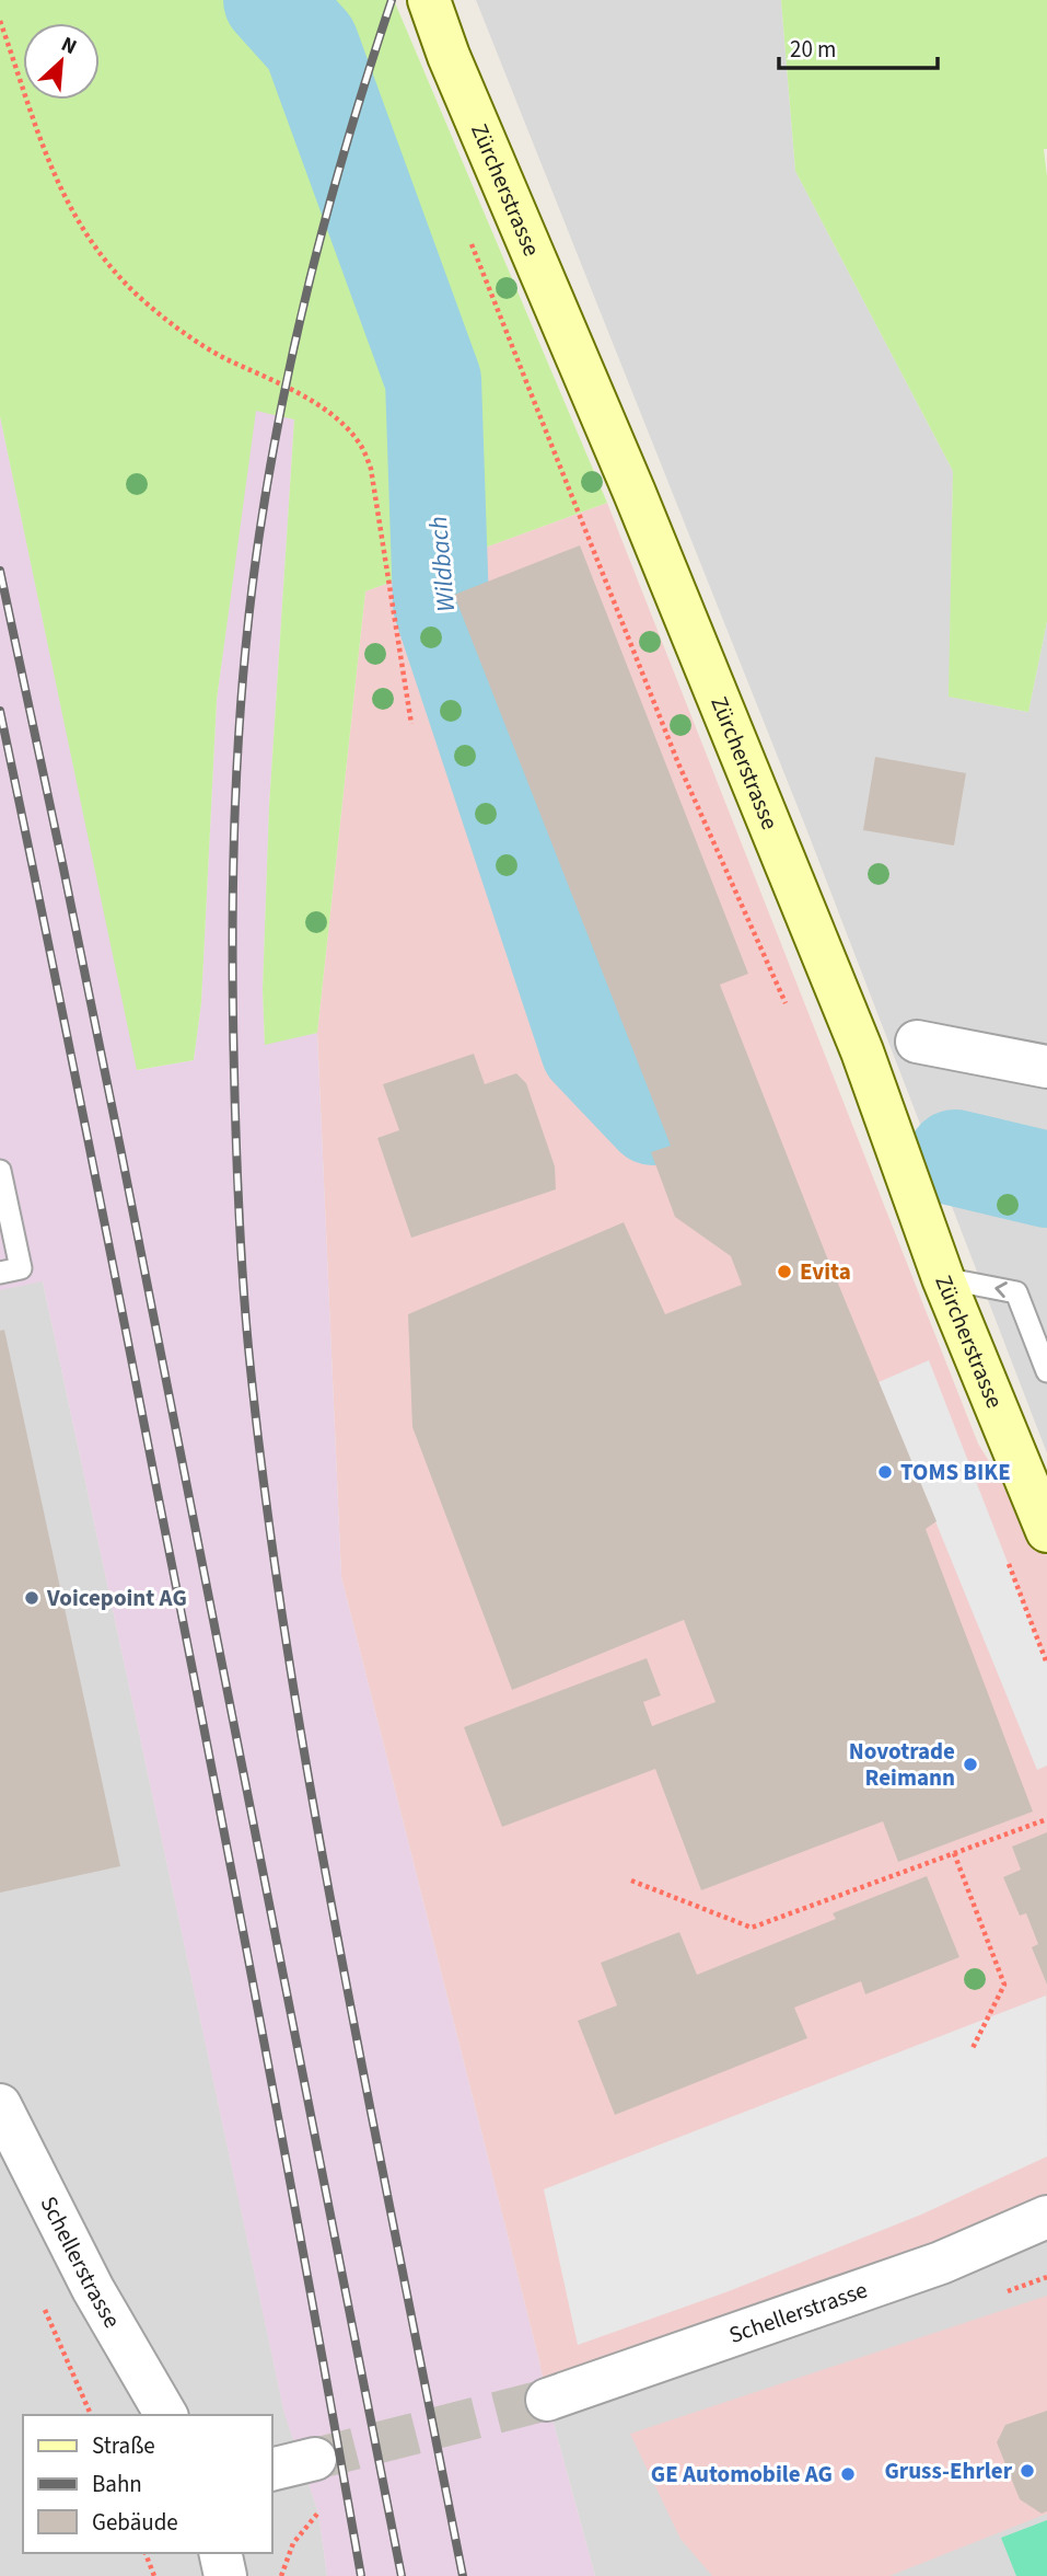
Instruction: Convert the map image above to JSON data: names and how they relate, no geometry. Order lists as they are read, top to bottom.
{
  "streets": {
    "main road": ["Zürcherstrasse"],
    "street": ["Schellerstrasse"]
  },
  "water": ["Wildbach"],
  "places": [
    "Evita",
    "TOMS BIKE",
    "Voicepoint AG",
    "Novotrade Reimann",
    "Gruss-Ehrler",
    "GE Automobile AG"
  ],
  "legend": ["Straße", "Bahn", "Gebäude"],
  "scale_bar": "20 m",
  "north": "top right"
}
